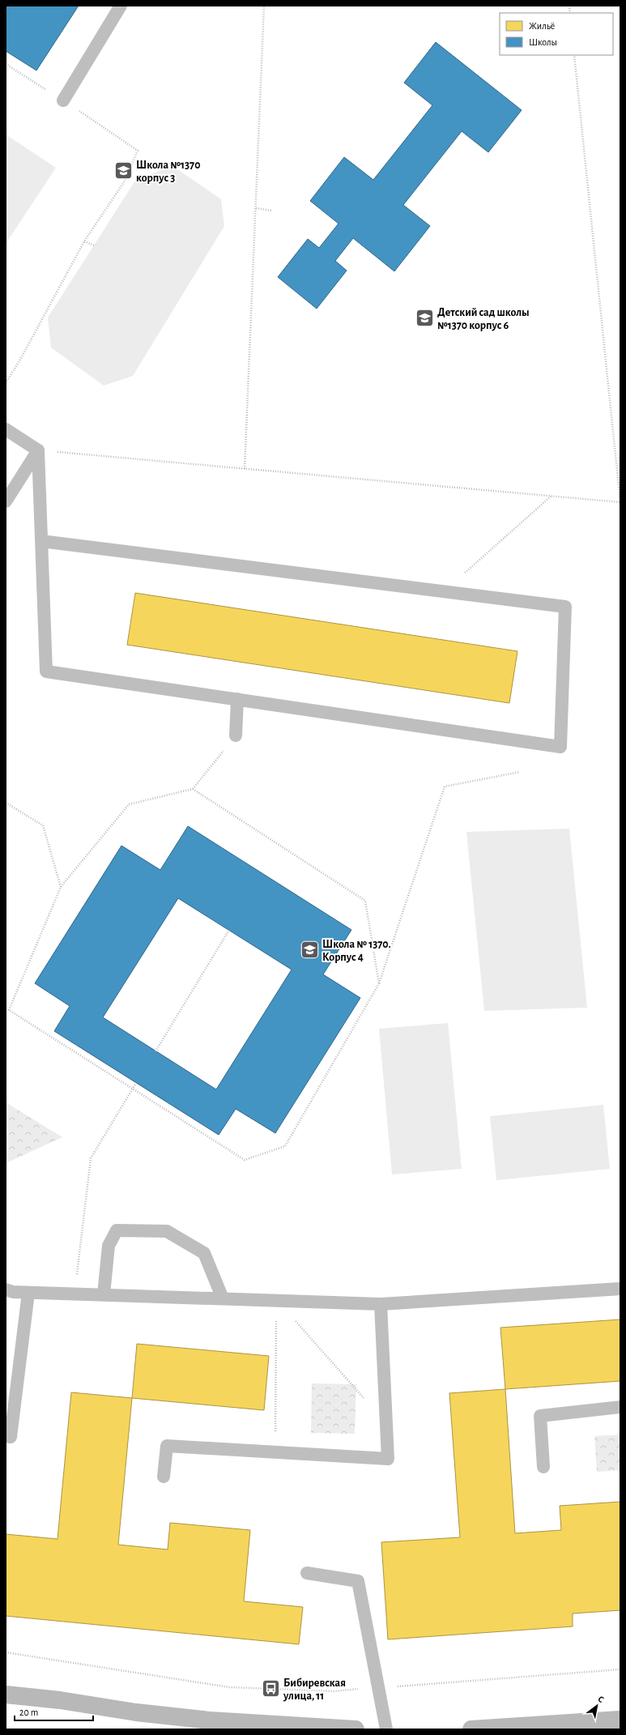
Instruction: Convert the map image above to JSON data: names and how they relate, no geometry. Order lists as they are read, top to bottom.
{
  "places": {
    "school or university": ["Школа №1370 корпус 3", "Детский сад школы №1370 корпус 6", "Школа № 1370. Корпус 4"],
    "bus stop": ["Бибиревская улица, 11"]
  },
  "legend": ["Жильё", "Школы"],
  "scale_bar": "20 m",
  "north": "top right"
}
